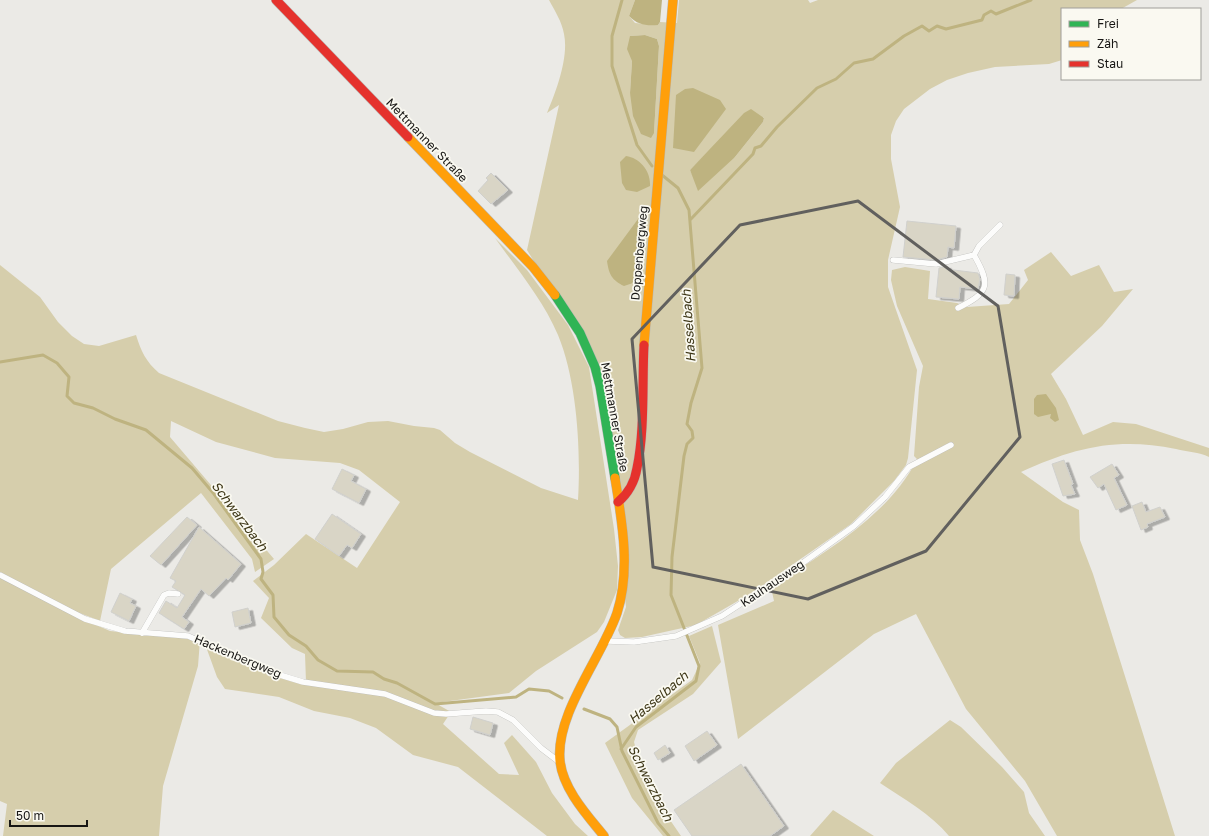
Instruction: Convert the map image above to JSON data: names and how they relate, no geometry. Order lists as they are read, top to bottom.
{
  "streets": {
    "main road": ["Mettmanner Straße", "Doppenbergweg"],
    "lane": ["Kauhausweg", "Hackenbergweg"]
  },
  "crossings": [
    ["Mettmanner Straße", "Doppenbergweg"],
    ["Mettmanner Straße", "Kauhausweg"],
    ["Mettmanner Straße", "Hackenbergweg"]
  ],
  "water": ["Hasselbach", "Schwarzbach"],
  "legend": ["Frei", "Zäh", "Stau"],
  "scale_bar": "50 m"
}
